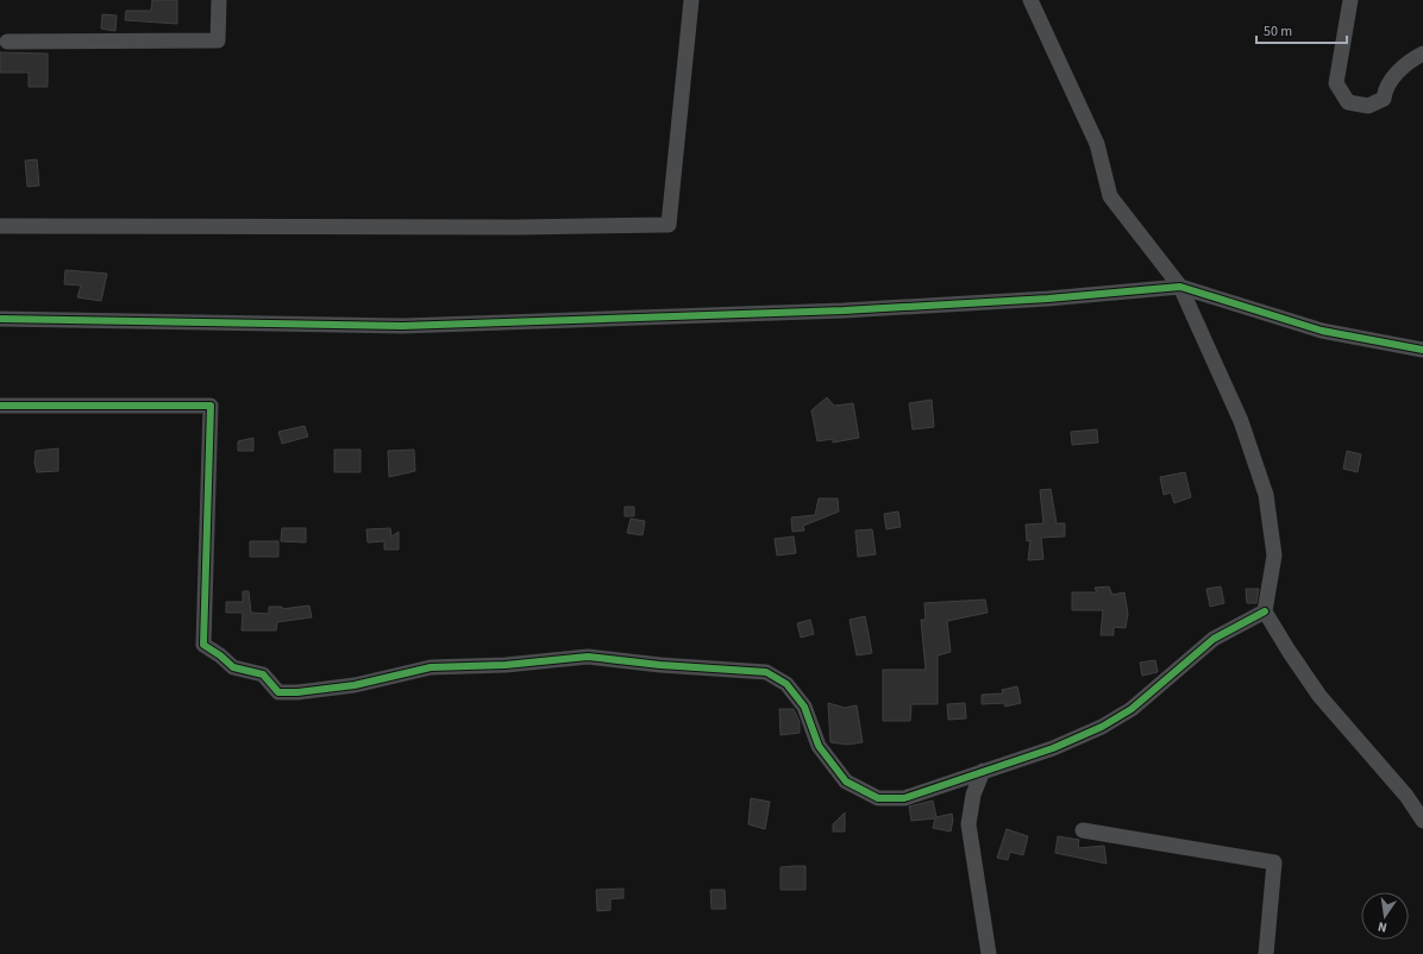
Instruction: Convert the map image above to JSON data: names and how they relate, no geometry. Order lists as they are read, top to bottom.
{
  "scale_bar": "50 m",
  "north": "bottom"
}
